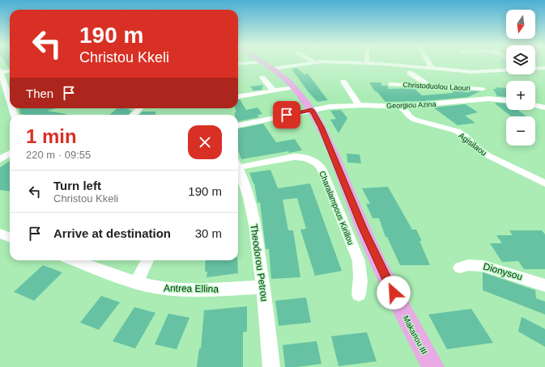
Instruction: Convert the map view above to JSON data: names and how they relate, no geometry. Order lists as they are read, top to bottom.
{
  "streets": {
    "main road": ["Makariou III"],
    "street": [
      "Christoduolou Laouri",
      "Georgiou Azina",
      "Agisilaou",
      "Charalampous Kirillou",
      "Theodorou Petrou",
      "Dionysou",
      "Antrea Ellina"
    ]
  },
  "crossings": [
    ["Georgiou Azina", "Agisilaou"],
    ["Georgiou Azina", "Makariou III"],
    ["Theodorou Petrou", "Antrea Ellina"]
  ],
  "north": "bottom",
  "page": {
    "map_buttons": ["+", "−"],
    "turn": ["190 m", "Christou Kkeli"],
    "then": "Then",
    "heading": ["1 min", "220 m · 09:55"],
    "list": [
      {
        "name": "Turn left",
        "note": "Christou Kkeli",
        "value": "190 m"
      },
      {
        "name": "Arrive at destination",
        "value": "30 m"
      }
    ]
  }
}
